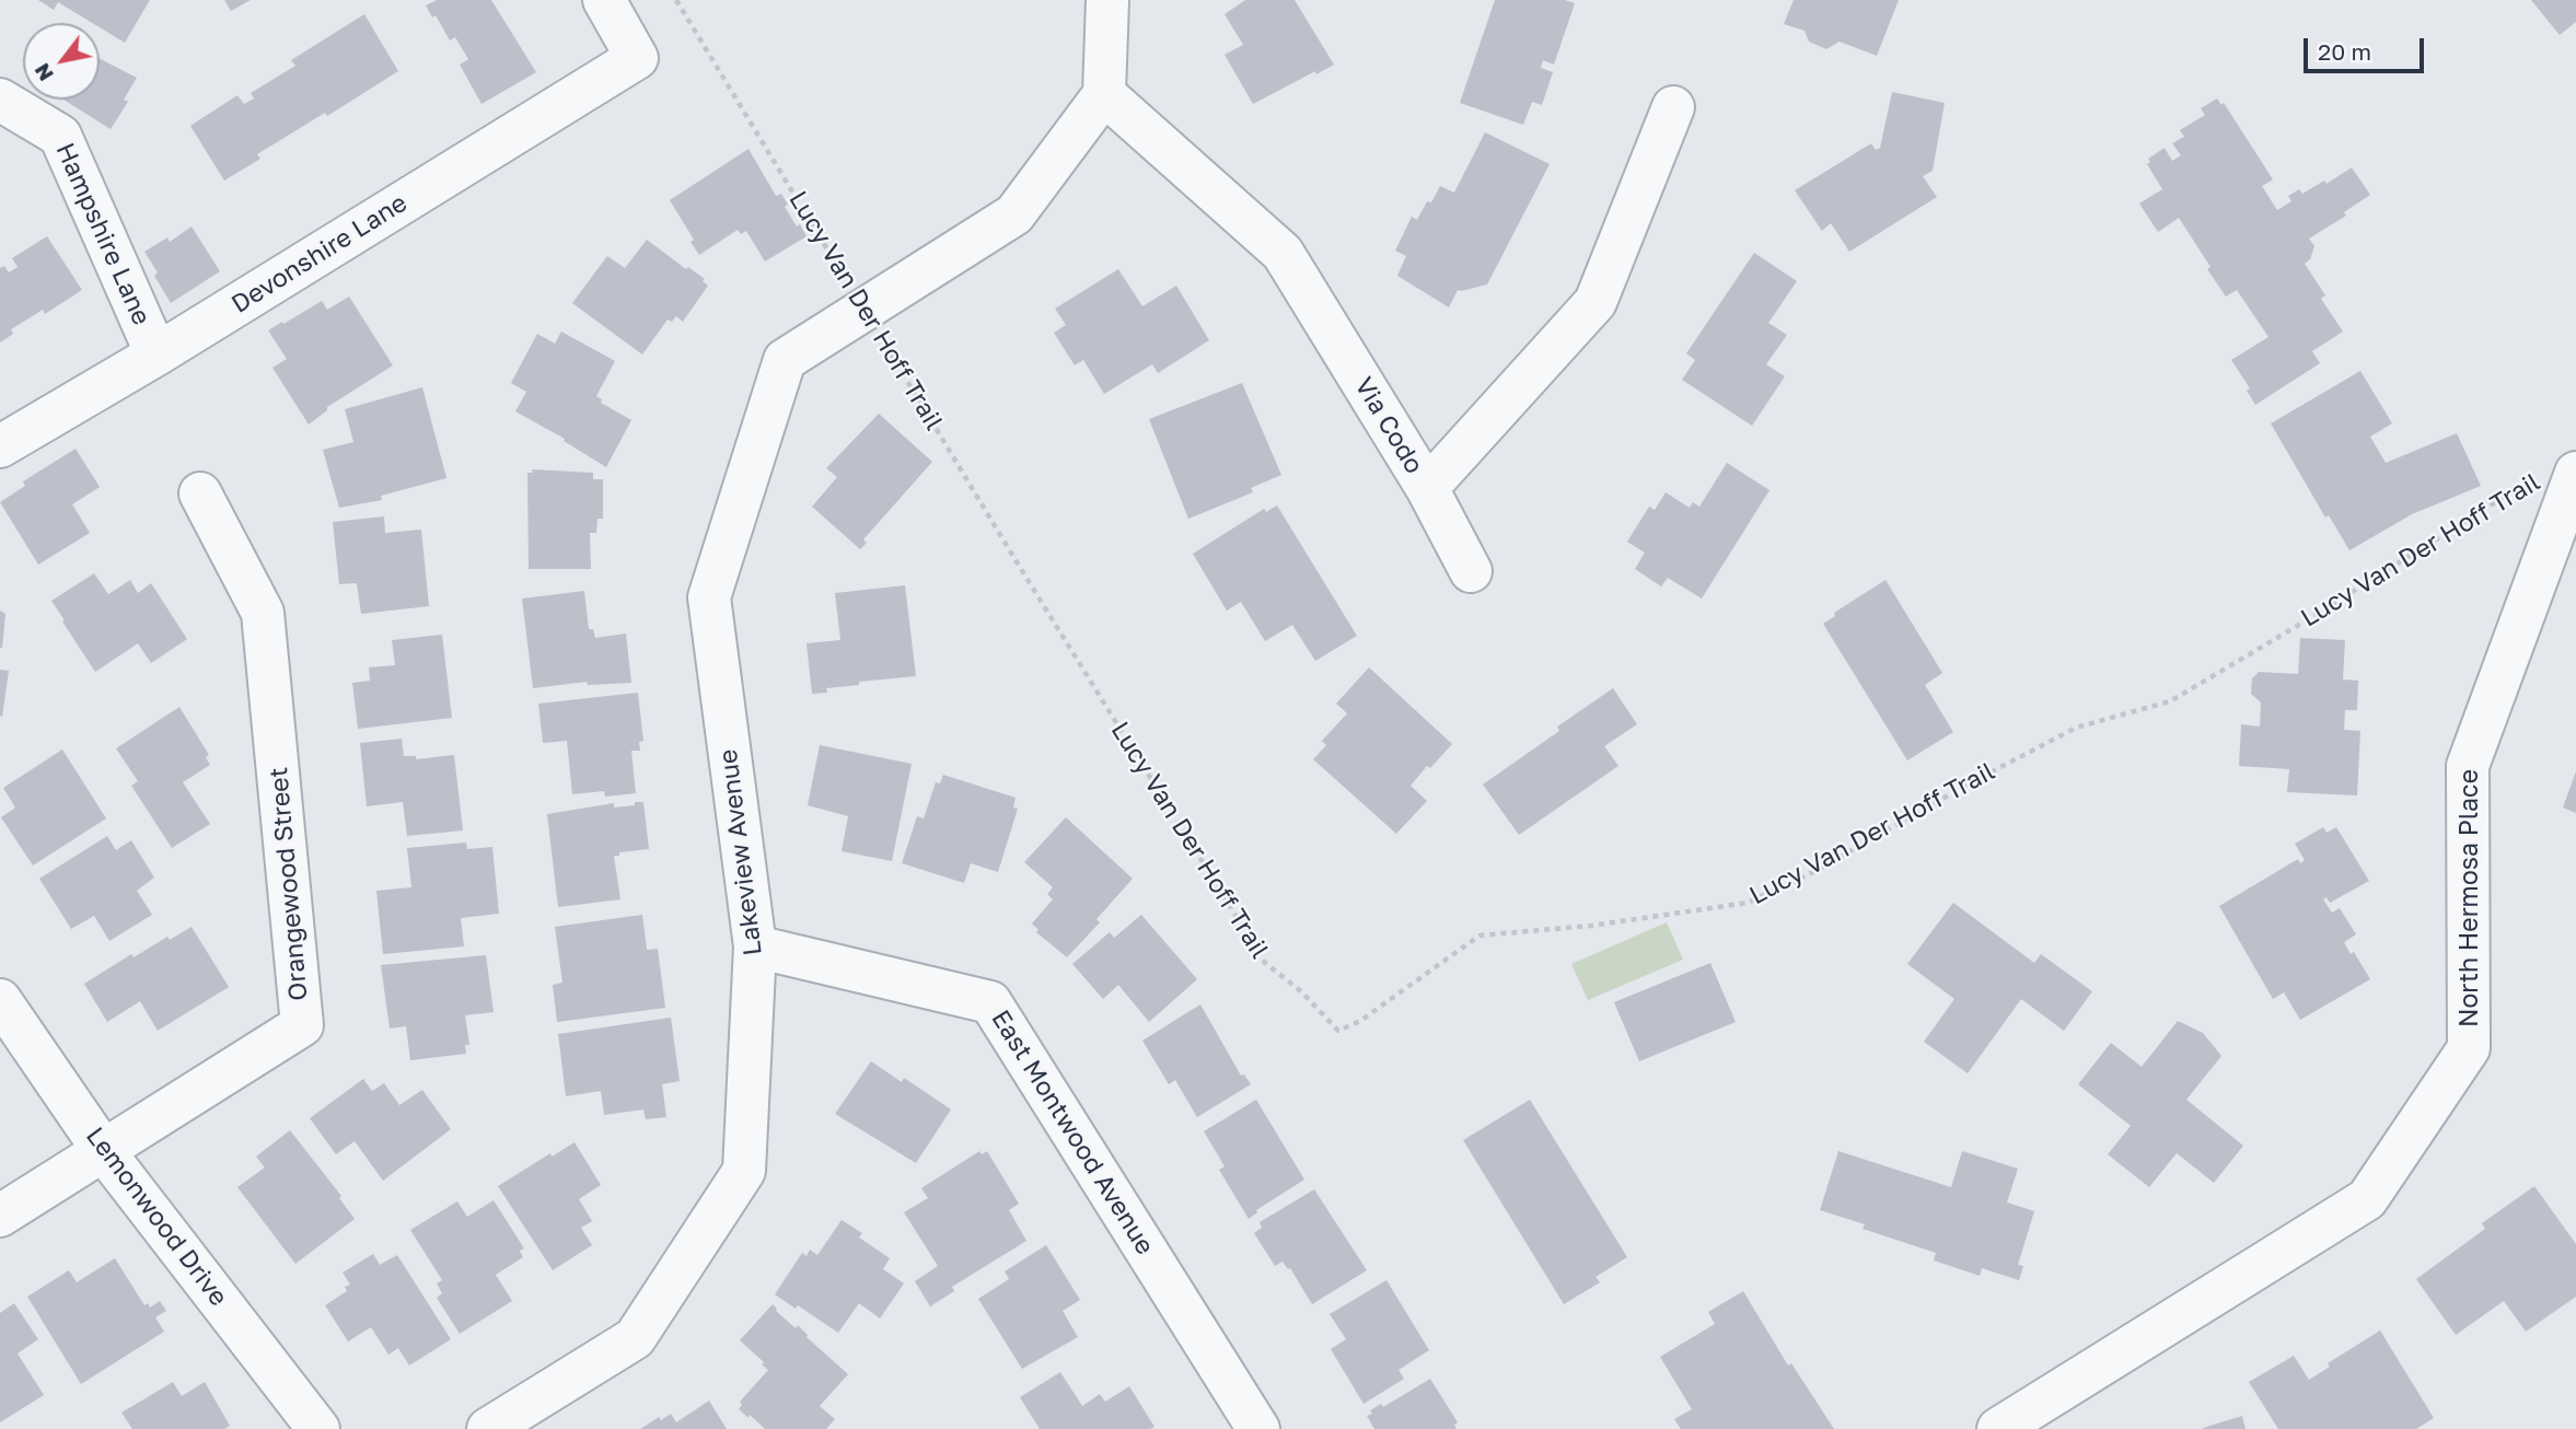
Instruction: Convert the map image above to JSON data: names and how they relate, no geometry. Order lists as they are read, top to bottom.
{
  "streets": {
    "street": [
      "Hampshire Lane",
      "Devonshire Lane",
      "Via Codo",
      "Lakeview Avenue",
      "Orangewood Street",
      "North Hermosa Place",
      "East Montwood Avenue",
      "Lemonwood Drive"
    ],
    "path": ["Lucy Van Der Hoff Trail"]
  },
  "crossings": [
    ["Hampshire Lane", "Devonshire Lane"],
    ["Lucy Van Der Hoff Trail", "Lakeview Avenue"],
    ["Via Codo", "Lakeview Avenue"],
    ["Lakeview Avenue", "East Montwood Avenue"],
    ["Orangewood Street", "Lemonwood Drive"]
  ],
  "scale_bar": "20 m",
  "north": "bottom left"
}
